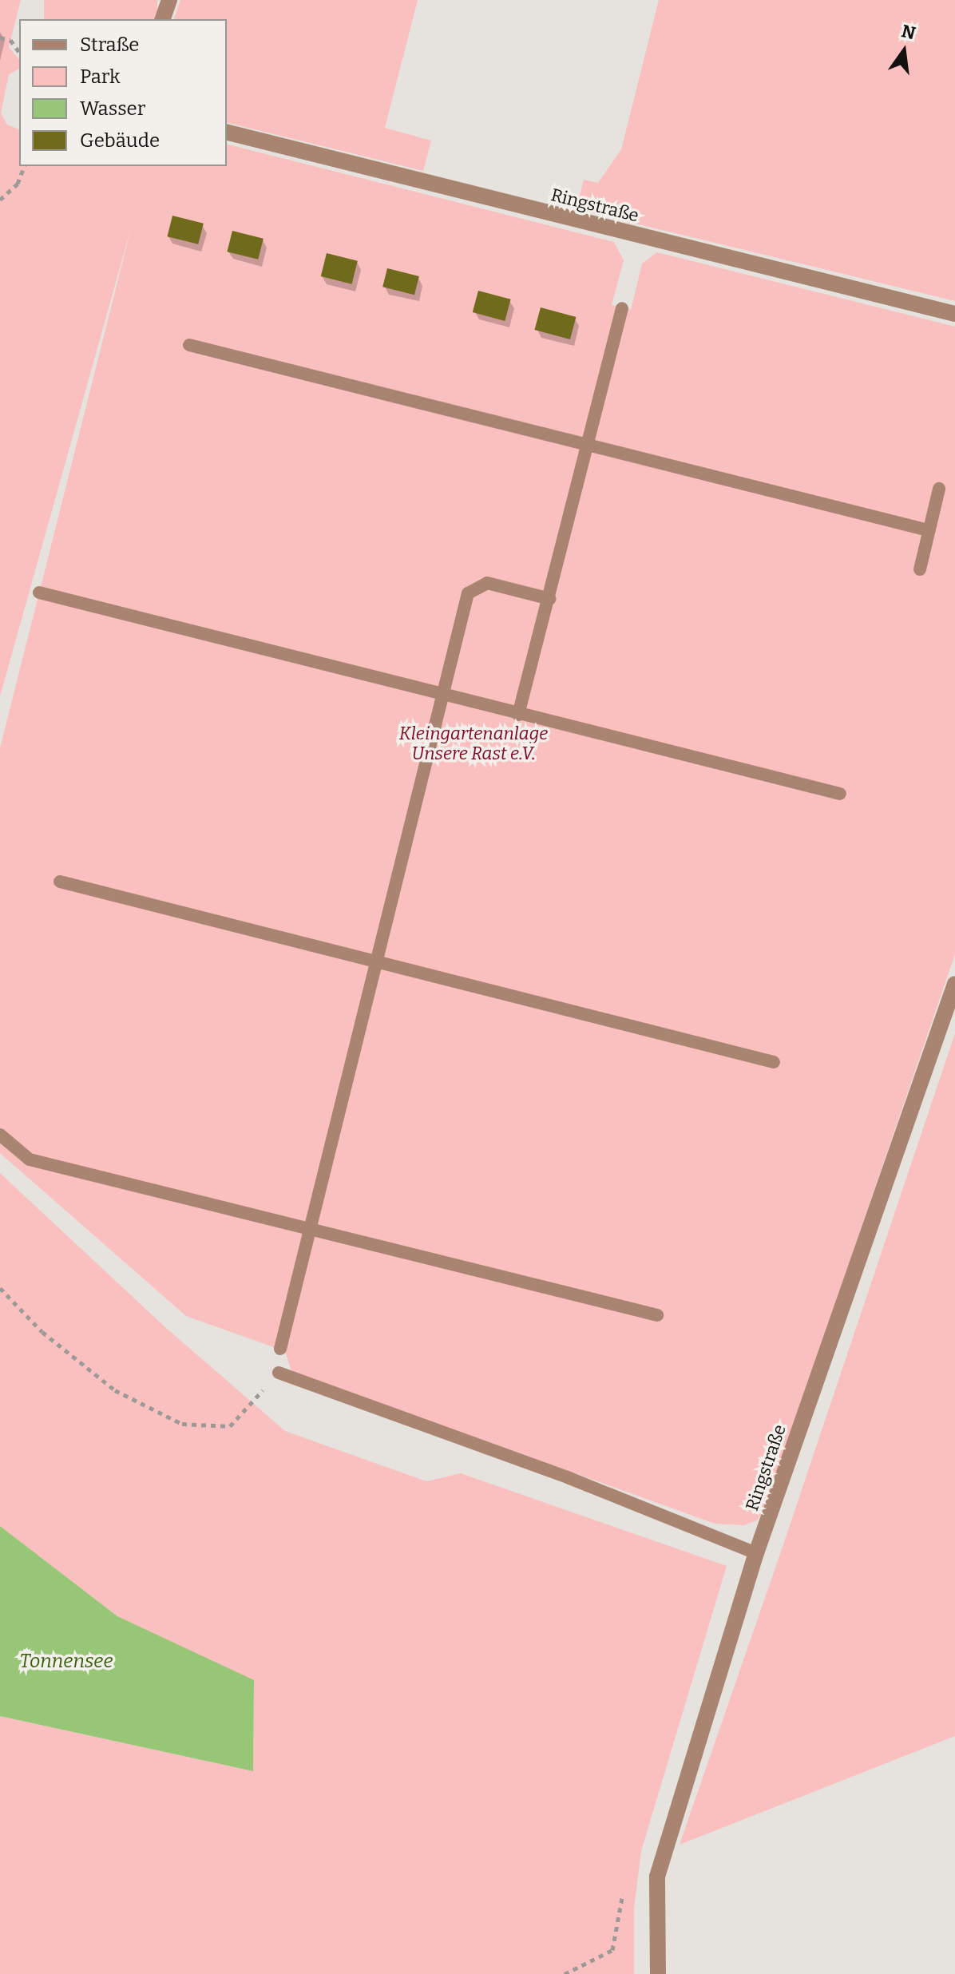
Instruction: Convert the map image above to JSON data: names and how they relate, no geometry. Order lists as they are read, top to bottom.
{
  "streets": {
    "street": ["Ringstraße"]
  },
  "water": ["Tonnensee"],
  "parks": ["Kleingartenanlage Unsere Rast e.V."],
  "legend": [
    "Straße",
    "Park",
    "Wasser",
    "Gebäude"
  ],
  "north": "top"
}
